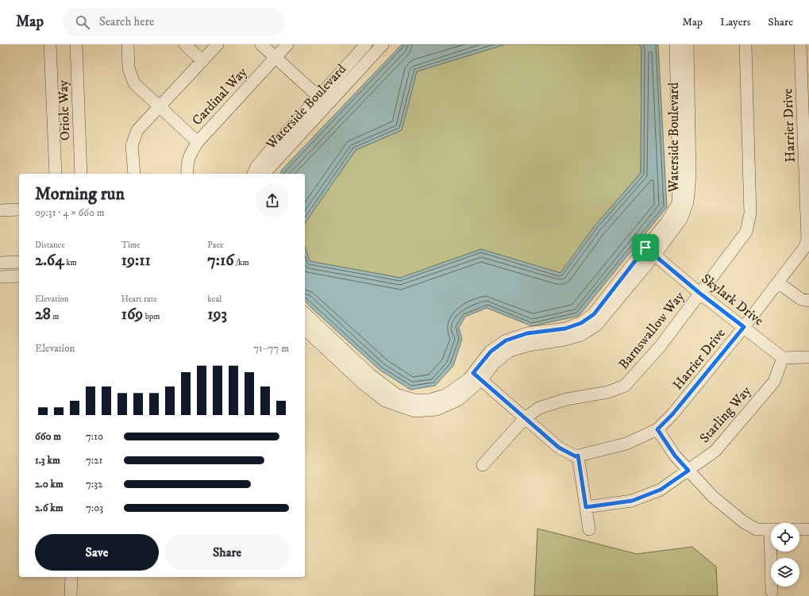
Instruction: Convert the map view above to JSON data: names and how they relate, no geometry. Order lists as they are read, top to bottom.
{
  "streets": {
    "street": [
      "Cardinal Way",
      "Waterside Boulevard",
      "Oriole Way",
      "Harrier Drive",
      "Skylark Drive",
      "Barnswallow Way",
      "Starling Way"
    ]
  },
  "crossings": [
    ["Waterside Boulevard", "Skylark Drive"],
    ["Harrier Drive", "Skylark Drive"],
    ["Skylark Drive", "Barnswallow Way"],
    ["Skylark Drive", "Starling Way"]
  ],
  "page": {
    "header": "Map",
    "search": "Search here",
    "nav": ["Map", "Layers", "Share"],
    "heading": ["Morning run", "09:31 · 4 × 660 m"],
    "stats": [
      ["Distance", "2.64 km"],
      ["Time", "19:11"],
      ["Pace", "7:16 /km"],
      ["Elevation", "28 m"],
      ["Heart rate", "169 bpm"],
      ["kcal", "193"]
    ],
    "chart": ["Elevation", "71–77 m"],
    "list": [
      {
        "name": "660 m",
        "note": "7:10"
      },
      {
        "name": "1.3 km",
        "note": "7:21"
      },
      {
        "name": "2.0 km",
        "note": "7:32"
      },
      {
        "name": "2.6 km",
        "note": "7:03"
      }
    ],
    "buttons": ["Save", "Share"]
  }
}
